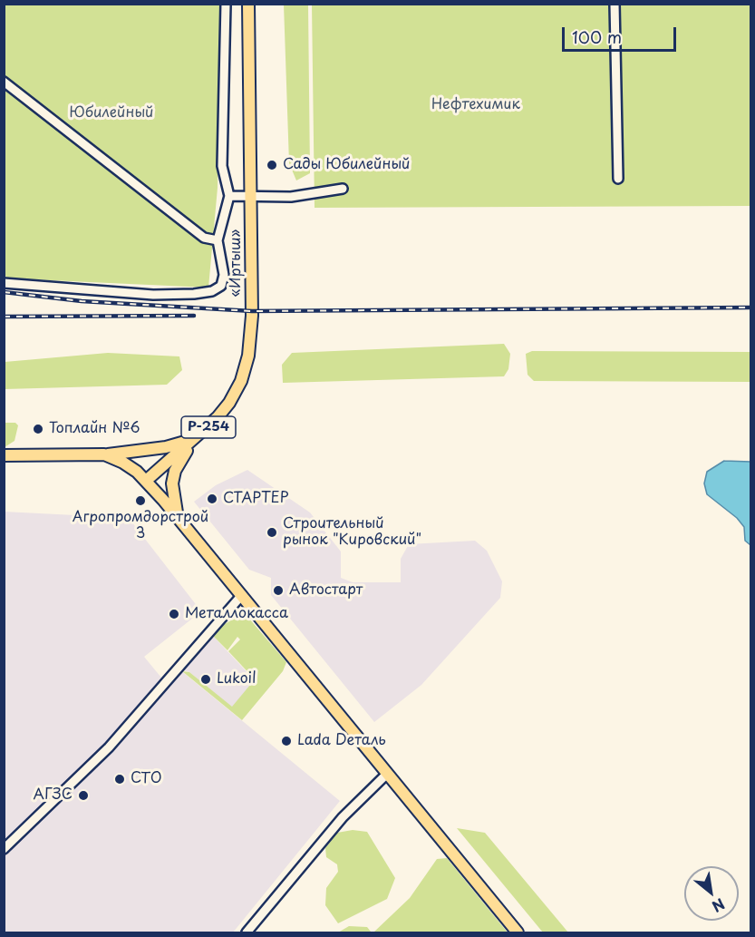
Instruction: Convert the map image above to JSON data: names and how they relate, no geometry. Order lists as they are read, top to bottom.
{
  "streets": {
    "main road": ["«Иртыш»", "Р-254"]
  },
  "parks": ["Нефтехимик", "Юбилейный"],
  "places": [
    "Сады Юбилейный",
    "Топлайн №6",
    "СТАРТЕР",
    "Агропромдорстрой 3",
    "Строительный рынок \"Кировский\"",
    "Автостарт",
    "Металлокасса",
    "Lukoil",
    "Lada Dеталь",
    "СТО",
    "АГЗС"
  ],
  "scale_bar": "100 m",
  "north": "bottom right"
}
